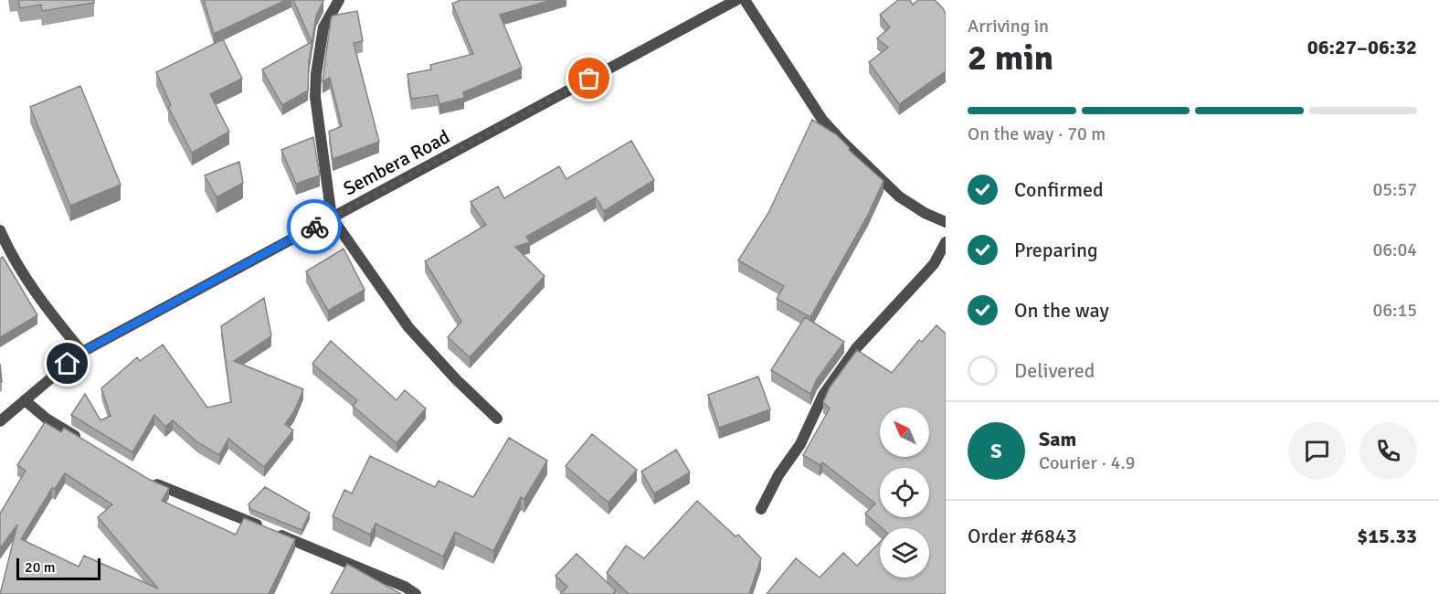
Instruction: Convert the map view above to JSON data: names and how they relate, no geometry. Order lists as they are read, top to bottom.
{
  "streets": {
    "street": ["Sembera Road"]
  },
  "scale_bar": "20 m",
  "north": "top left",
  "page": {
    "heading": ["2 min", "Arriving in", "06:27–06:32"],
    "panel": [
      "Sam",
      "Courier · 4.9",
      "Order #6843",
      "$15.33"
    ],
    "bar": "On the way · 70 m",
    "list": [
      ["Confirmed", "05:57"],
      ["Preparing", "06:04"],
      ["On the way", "06:15"],
      "Delivered"
    ],
    "round": "S",
    "scale": "20 m"
  }
}
